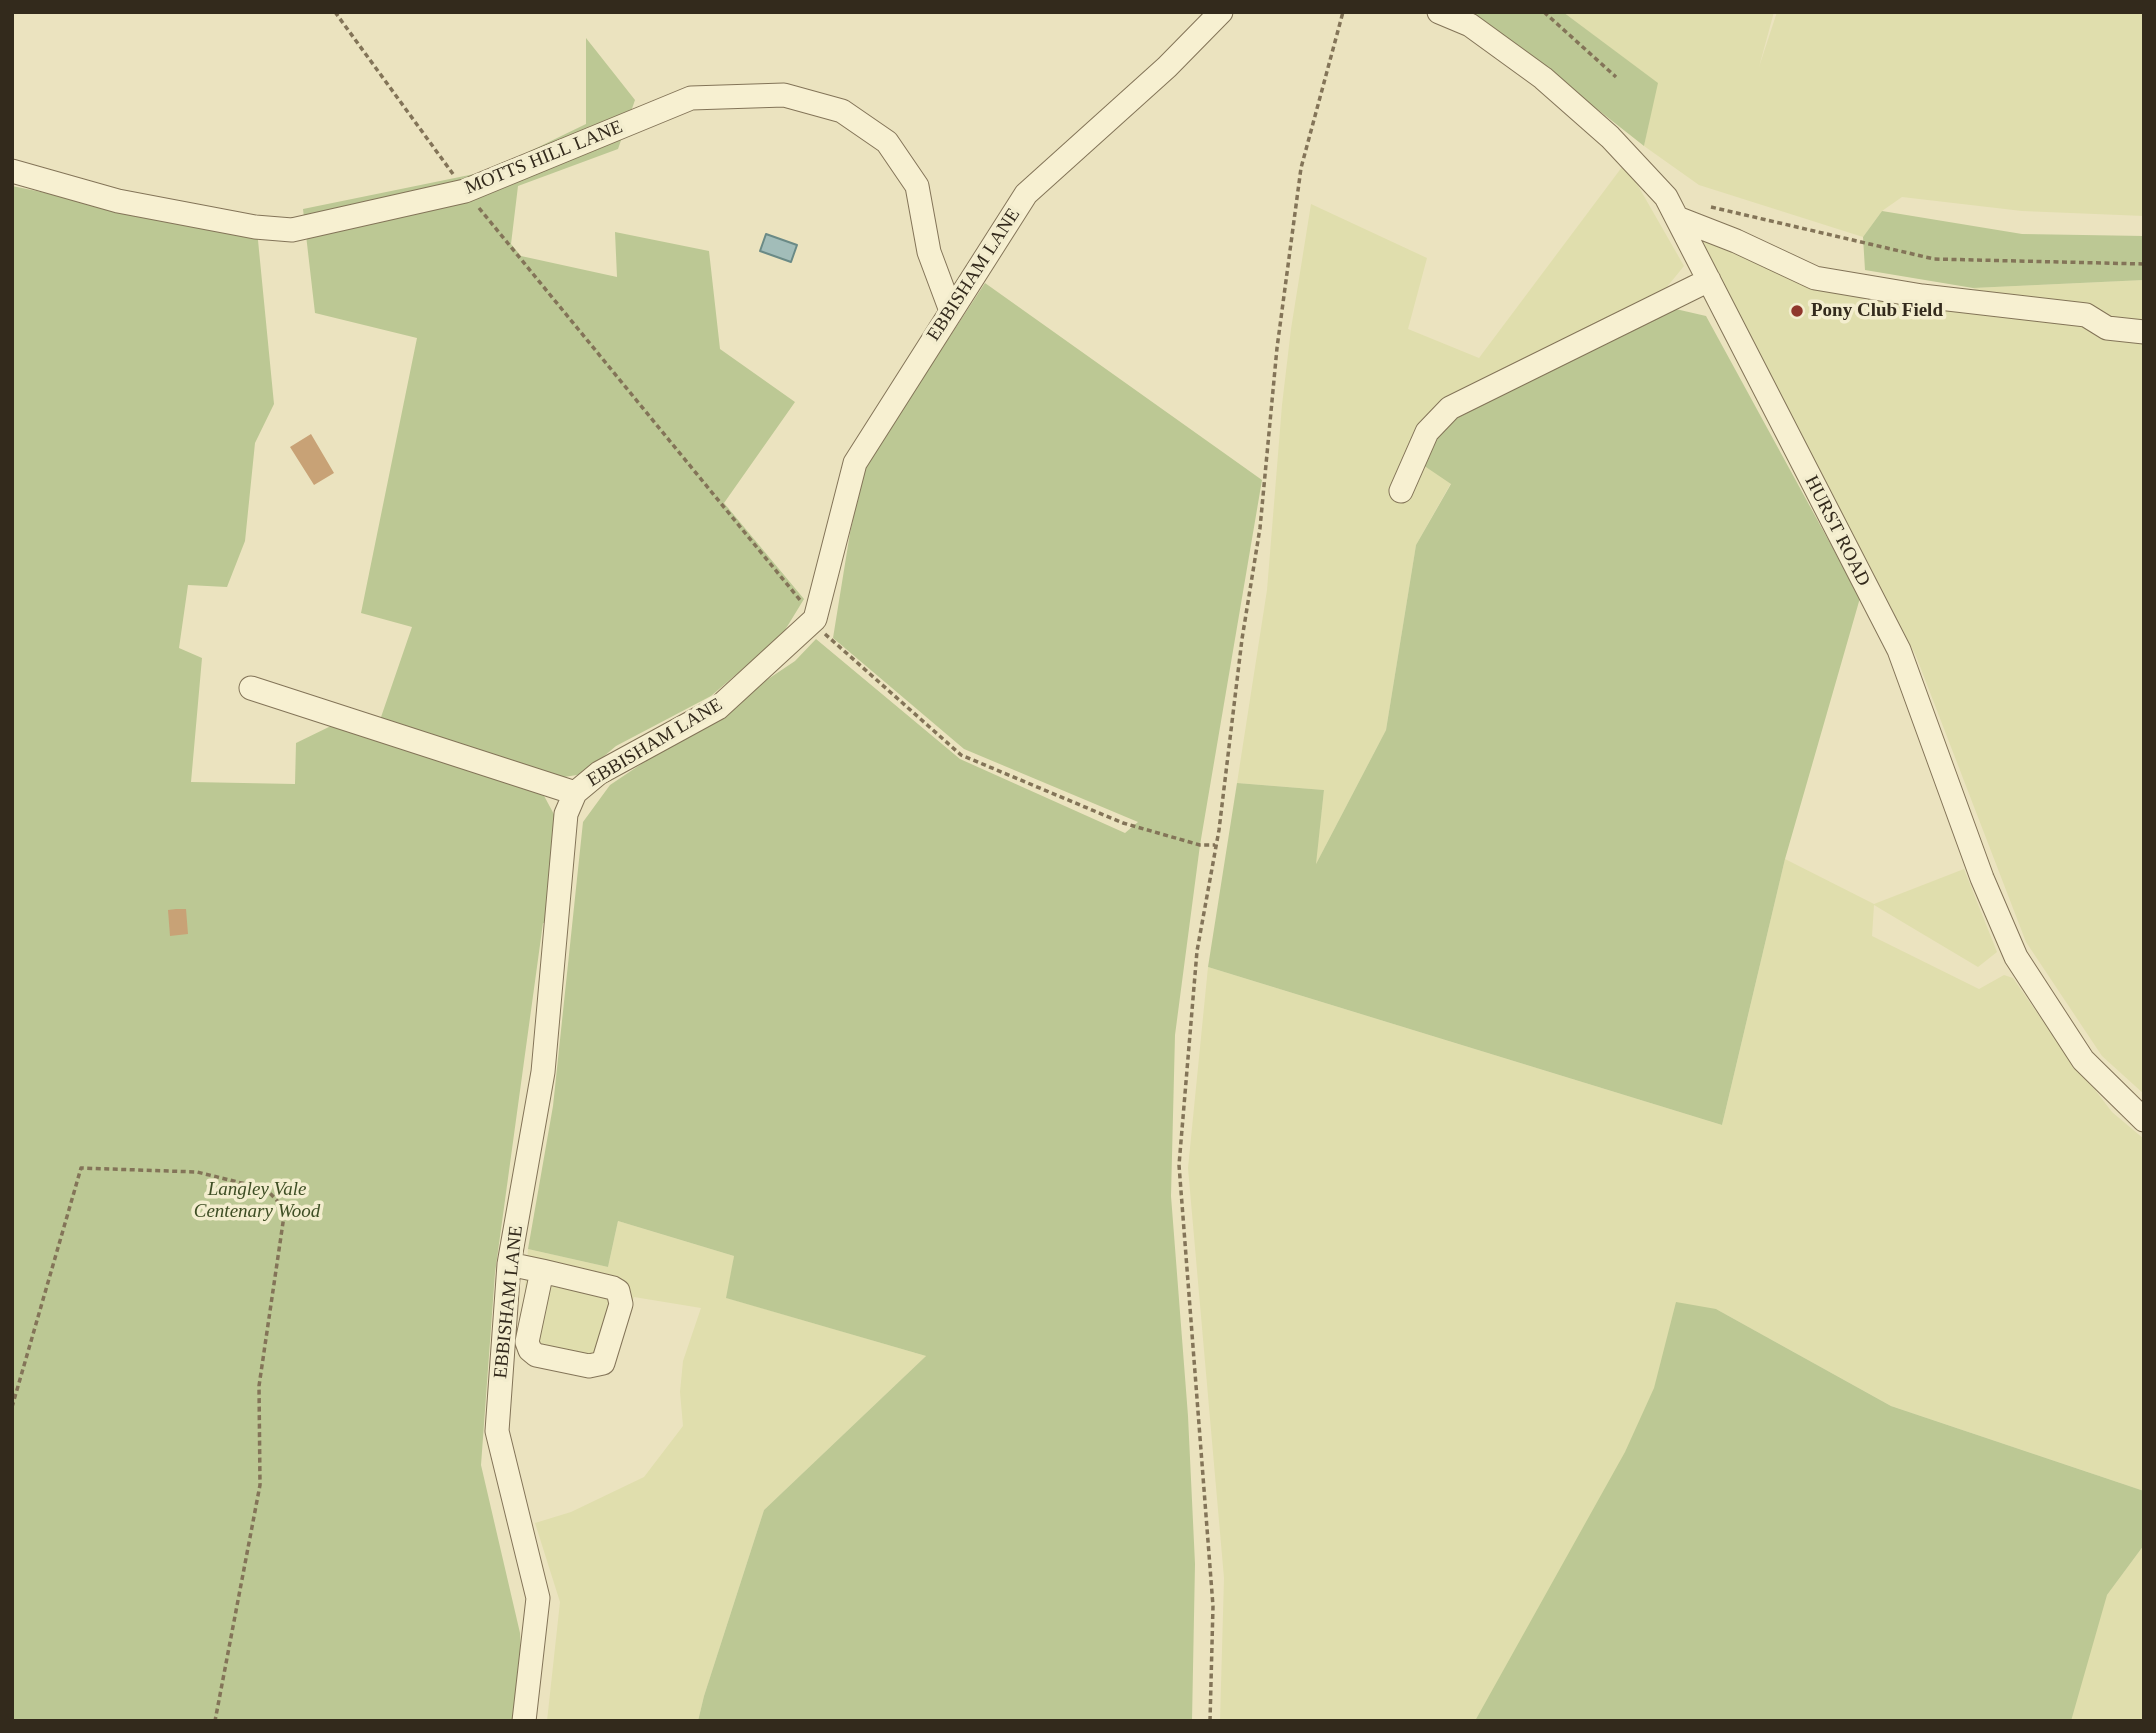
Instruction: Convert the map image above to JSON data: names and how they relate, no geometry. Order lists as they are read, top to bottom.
{
  "streets": {
    "street": ["MOTTS HILL LANE", "EBBISHAM LANE", "HURST ROAD"]
  },
  "crossings": [
    ["MOTTS HILL LANE", "EBBISHAM LANE"]
  ],
  "parks": ["Langley Vale Centenary Wood"],
  "places": ["Pony Club Field"]
}
